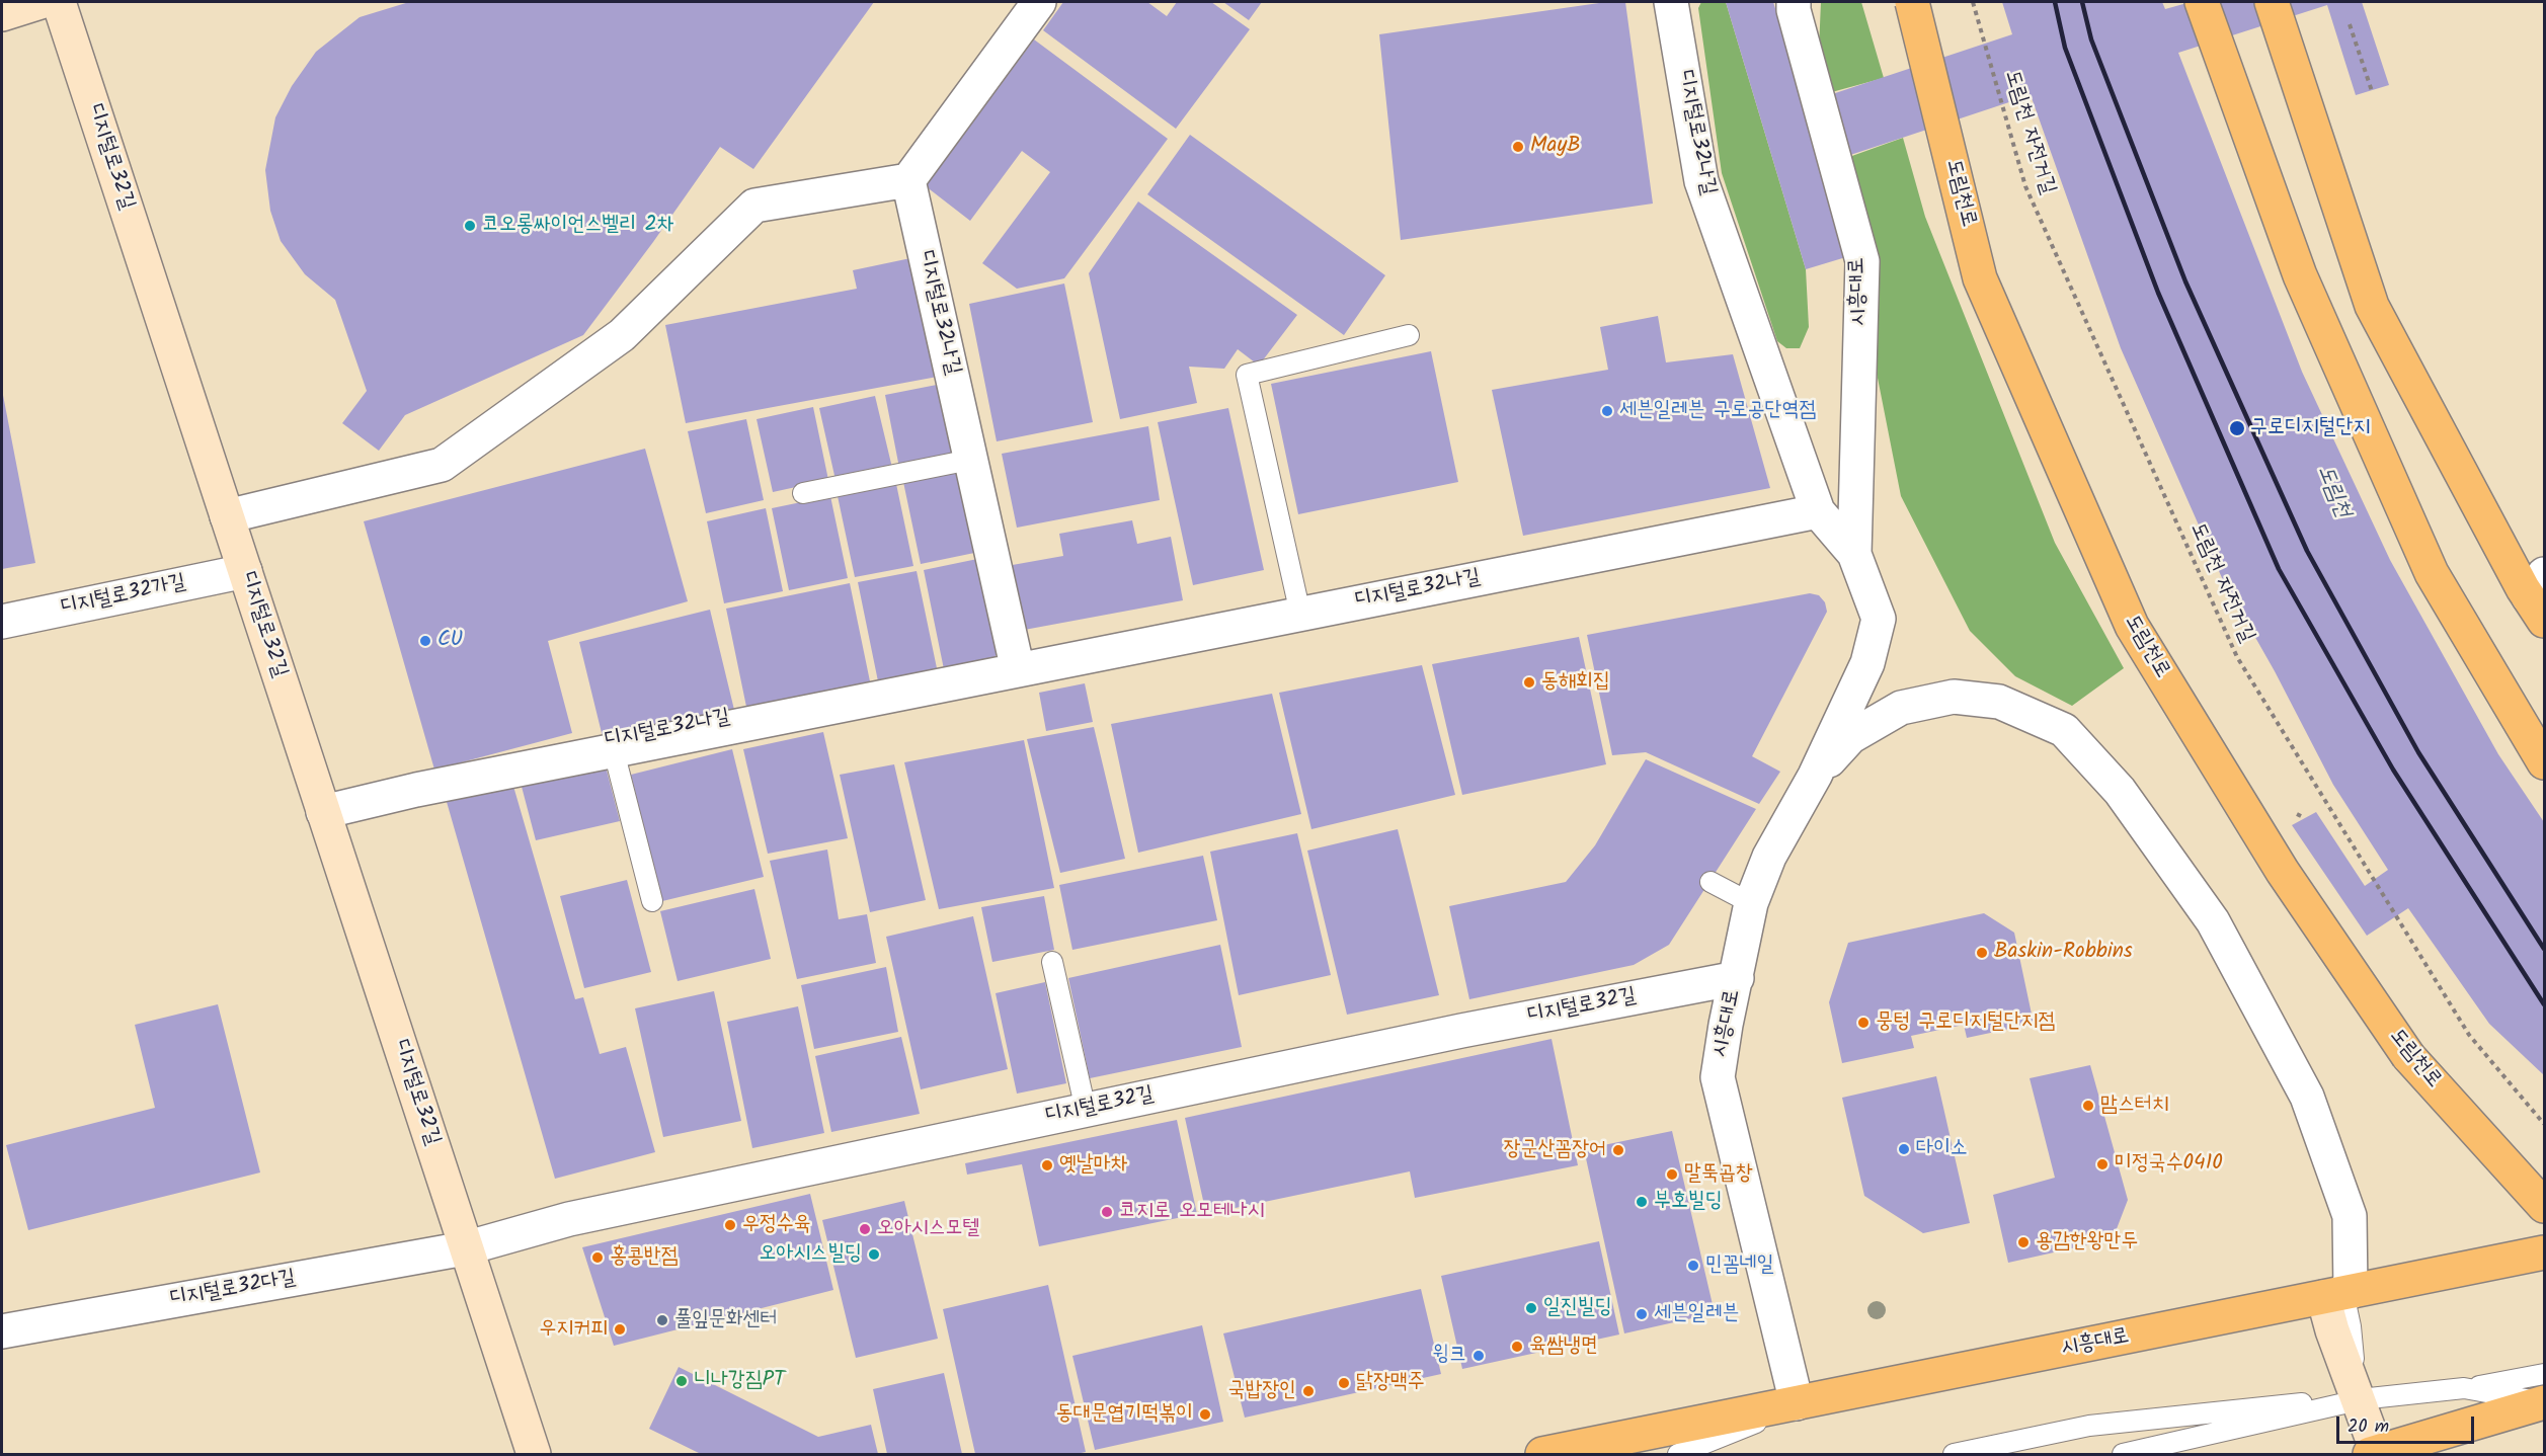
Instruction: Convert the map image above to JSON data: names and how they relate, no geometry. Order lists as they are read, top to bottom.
{
  "streets": {
    "main road": ["도림천로", "시흥대로"],
    "street": [
      "디지털로32나길",
      "디지털로32길",
      "디지털로32가길",
      "디지털로32다길"
    ],
    "path": ["도림천 자전거길"]
  },
  "crossings": [
    ["디지털로32나길", "디지털로32길"],
    ["디지털로32나길", "시흥대로"],
    ["디지털로32길", "시흥대로"],
    ["디지털로32길", "디지털로32가길"],
    ["디지털로32길", "디지털로32다길"]
  ],
  "water": ["도림천"],
  "places": [
    "MayB",
    "코오롱싸이언스벨리 2차",
    "세븐일레븐 구로공단역점",
    "구로디지털단지",
    "CU",
    "동해회집",
    "Baskin-Robbins",
    "뭉텅 구로디지털단지점",
    "맘스터치",
    "다이소",
    "장군산꼼장어",
    "미정국수0410",
    "옛날마차",
    "말뚝곱창",
    "부호빌딩",
    "코지로 오모테나시",
    "우정수육",
    "오아시스모텔",
    "용감한왕만두",
    "오아시스빌딩",
    "홍콩반점",
    "민꼼네일",
    "일진빌딩",
    "세븐일레븐",
    "풀잎문화센터",
    "우지커피",
    "육쌈냉면",
    "윙크",
    "니나강짐PT",
    "닭장맥주",
    "국밥장인",
    "동대문엽기떡볶이"
  ],
  "scale_bar": "20 m"
}
